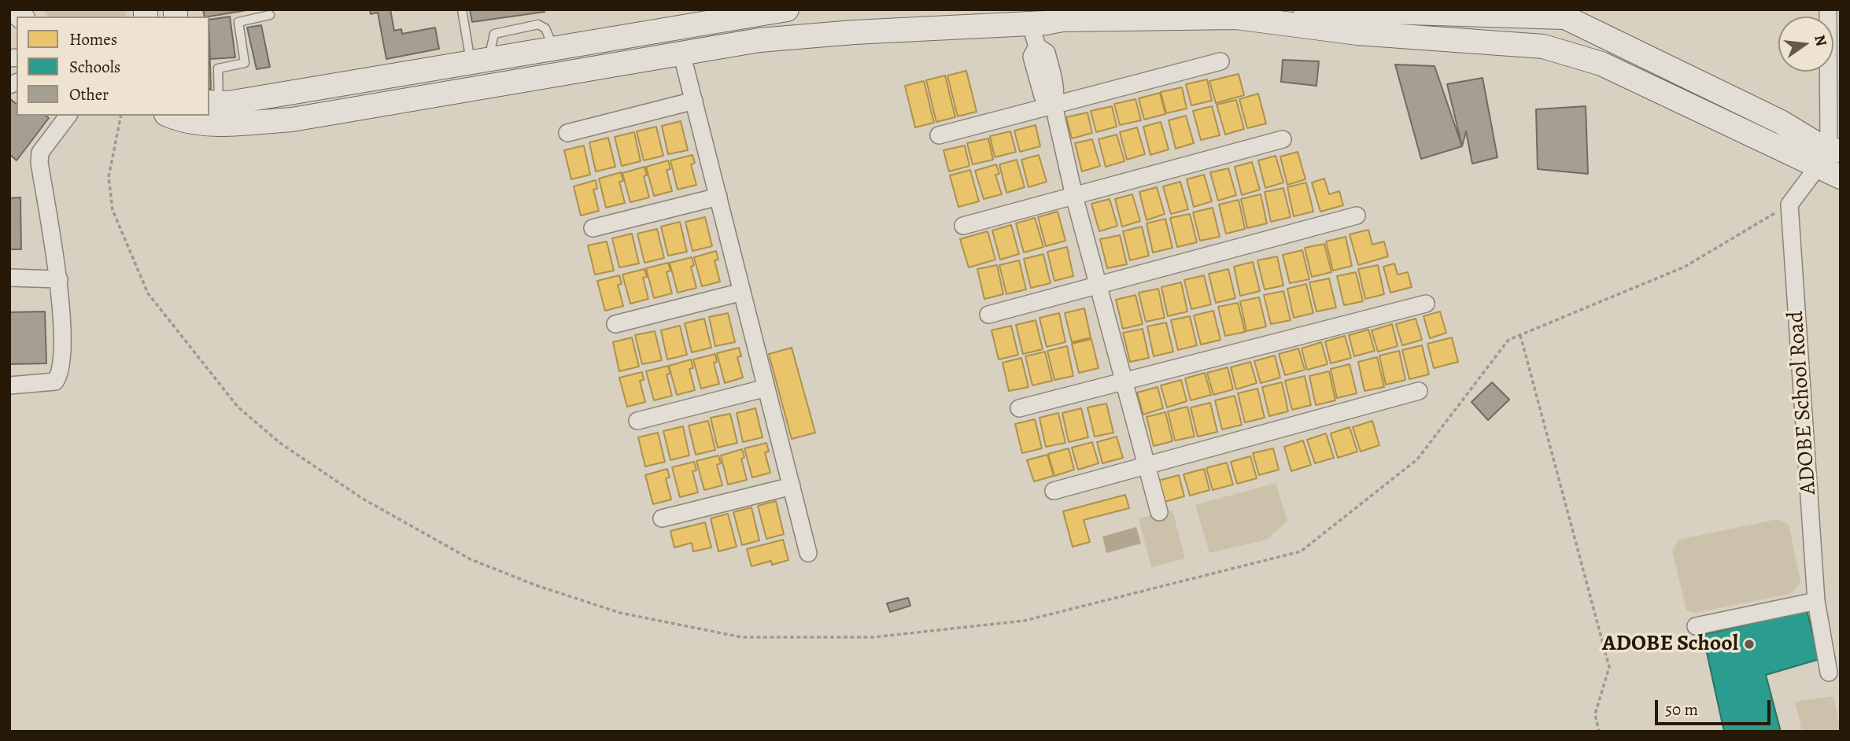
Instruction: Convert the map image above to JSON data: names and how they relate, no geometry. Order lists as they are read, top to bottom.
{
  "streets": {
    "street": ["ADOBE School Road"]
  },
  "places": ["ADOBE School"],
  "legend": ["Homes", "Schools", "Other"],
  "scale_bar": "50 m",
  "north": "right"
}
